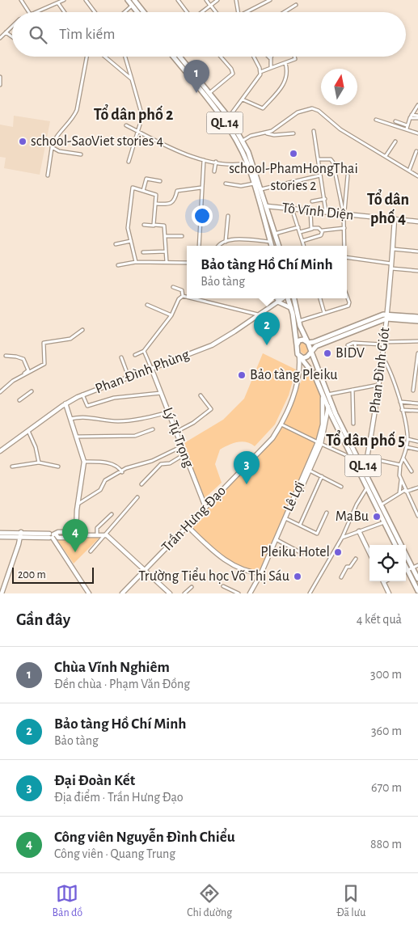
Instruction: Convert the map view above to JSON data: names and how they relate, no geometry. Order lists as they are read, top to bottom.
{
  "streets": {
    "main road": ["QL.14"],
    "street": [
      "Tô Vĩnh Diện",
      "Phan Đình Giót",
      "Phan Đình Phùng",
      "Lý Tự Trọng",
      "Lê Lợi",
      "Trần Hưng Đạo"
    ]
  },
  "crossings": [
    ["QL.14", "Tô Vĩnh Diện"],
    ["QL.14", "Lê Lợi"],
    ["QL.14", "Trần Hưng Đạo"],
    ["Tô Vĩnh Diện", "Phan Đình Giót"],
    ["Phan Đình Phùng", "Lý Tự Trọng"],
    ["Lý Tự Trọng", "Trần Hưng Đạo"]
  ],
  "districts": ["Tổ dân phố 2", "Tổ dân phố 4", "Tổ dân phố 5"],
  "places": [
    "school-SaoViet stories 4",
    "school-PhamHongThai stories 2",
    "BIDV",
    "Bảo tàng Pleiku",
    "MaBu",
    "Pleiku Hotel",
    "Trường Tiểu học Võ Thị Sáu"
  ],
  "scale_bar": "200 m",
  "north": "top",
  "page": {
    "search": "Tìm kiếm",
    "pins": [
      "1",
      "2",
      "3",
      "4"
    ],
    "popup": ["Bảo tàng Hồ Chí Minh", "Bảo tàng"],
    "scale": "200 m",
    "heading": ["Gần đây", "4 kết quả"],
    "list": [
      {
        "mark": "1",
        "name": "Chùa Vĩnh Nghiêm",
        "note": "Đền chùa · Phạm Văn Đồng",
        "value": "300 m"
      },
      {
        "mark": "2",
        "name": "Bảo tàng Hồ Chí Minh",
        "note": "Bảo tàng",
        "value": "360 m"
      },
      {
        "mark": "3",
        "name": "Đại Đoàn Kết",
        "note": "Địa điểm · Trần Hưng Đạo",
        "value": "670 m"
      },
      {
        "mark": "4",
        "name": "Công viên Nguyễn Đình Chiểu",
        "note": "Công viên · Quang Trung",
        "value": "880 m"
      }
    ],
    "nav": ["Bản đồ", "Chỉ đường", "Đã lưu"]
  }
}
